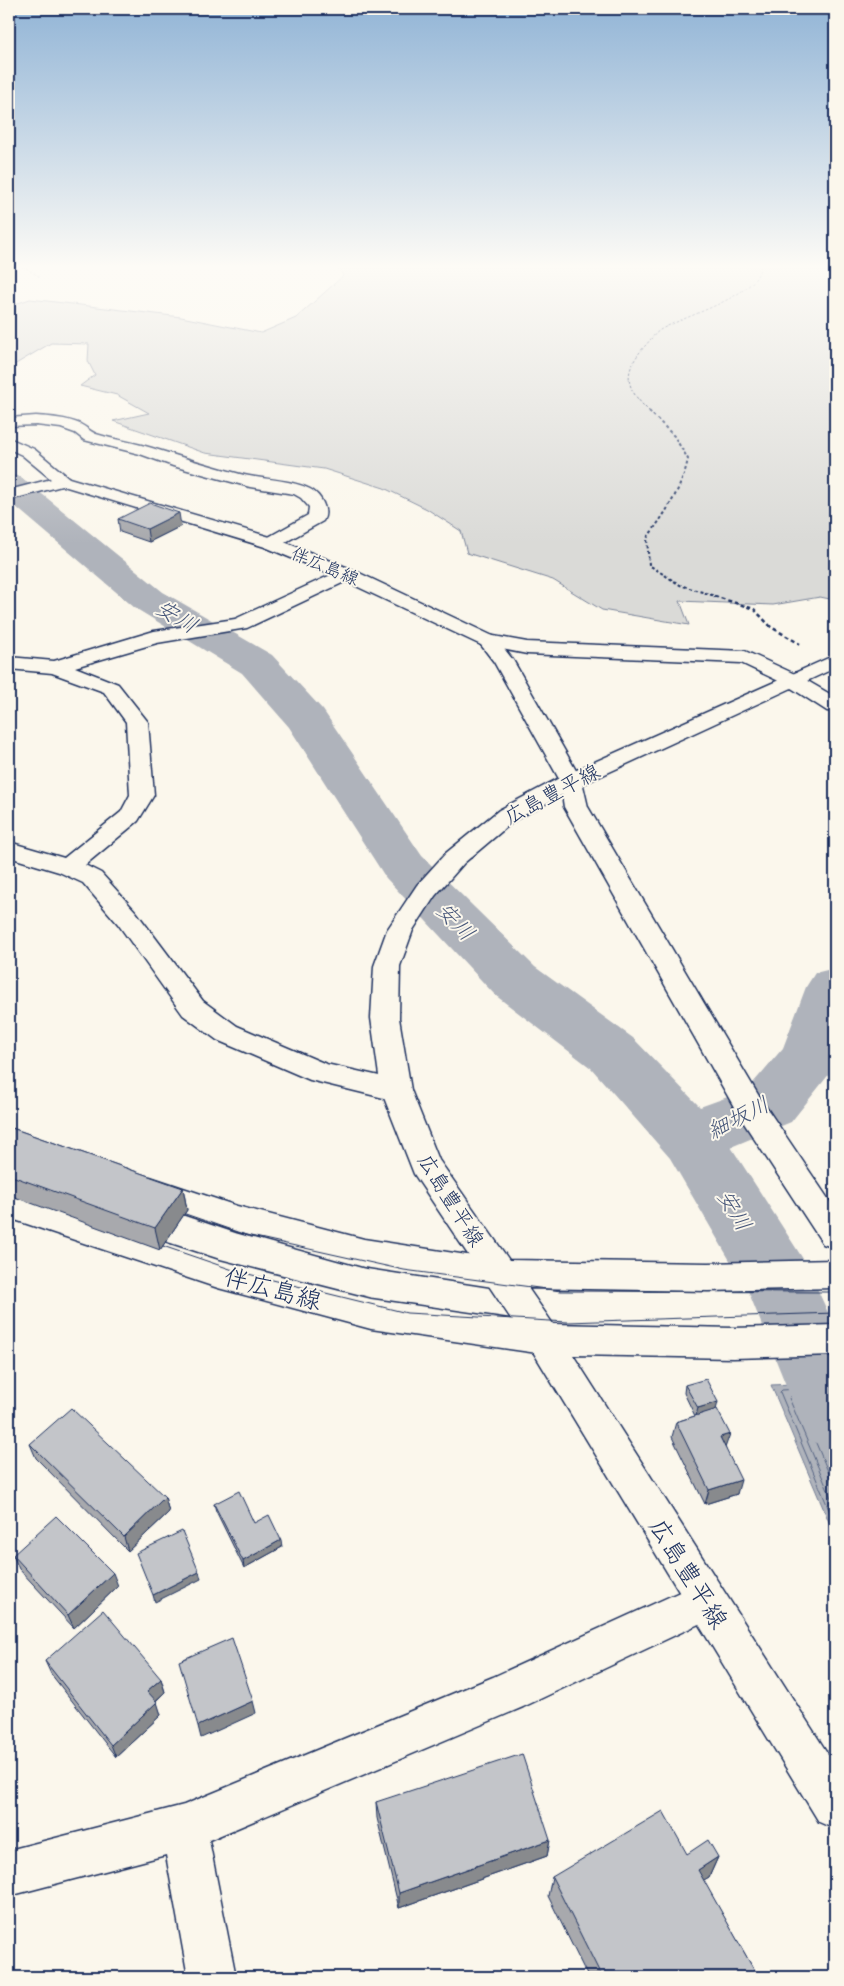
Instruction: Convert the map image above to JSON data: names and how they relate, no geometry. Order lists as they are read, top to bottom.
{
  "streets": {
    "main road": ["伴広島線", "広島豊平線"]
  },
  "crossings": [
    ["伴広島線", "広島豊平線"]
  ],
  "water": ["安川", "細坂川"]
}
